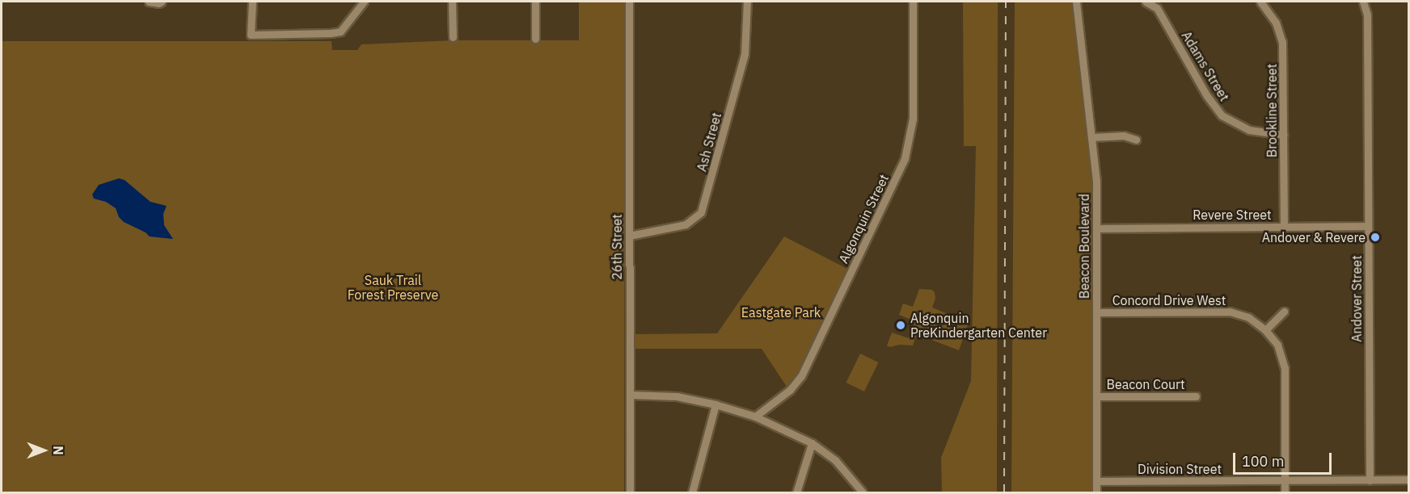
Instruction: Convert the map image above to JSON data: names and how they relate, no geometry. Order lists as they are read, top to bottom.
{
  "streets": {
    "street": [
      "Adams Street",
      "Brookline Street",
      "Ash Street",
      "Revere Street",
      "Algonquin Street",
      "Beacon Boulevard",
      "26th Street",
      "Andover Street",
      "Concord Drive West",
      "Beacon Court",
      "Division Street"
    ]
  },
  "crossings": [
    ["Adams Street", "Brookline Street"],
    ["Brookline Street", "Revere Street"],
    ["Ash Street", "26th Street"],
    ["Revere Street", "Beacon Boulevard"],
    ["Revere Street", "Andover Street"],
    ["Beacon Boulevard", "Concord Drive West"],
    ["Beacon Boulevard", "Beacon Court"],
    ["Beacon Boulevard", "Division Street"],
    ["Andover Street", "Division Street"]
  ],
  "parks": ["Sauk Trail Forest Preserve", "Eastgate Park"],
  "places": ["Andover & Revere", "Algonquin PreKindergarten Center"],
  "scale_bar": "100 m",
  "north": "right"
}
